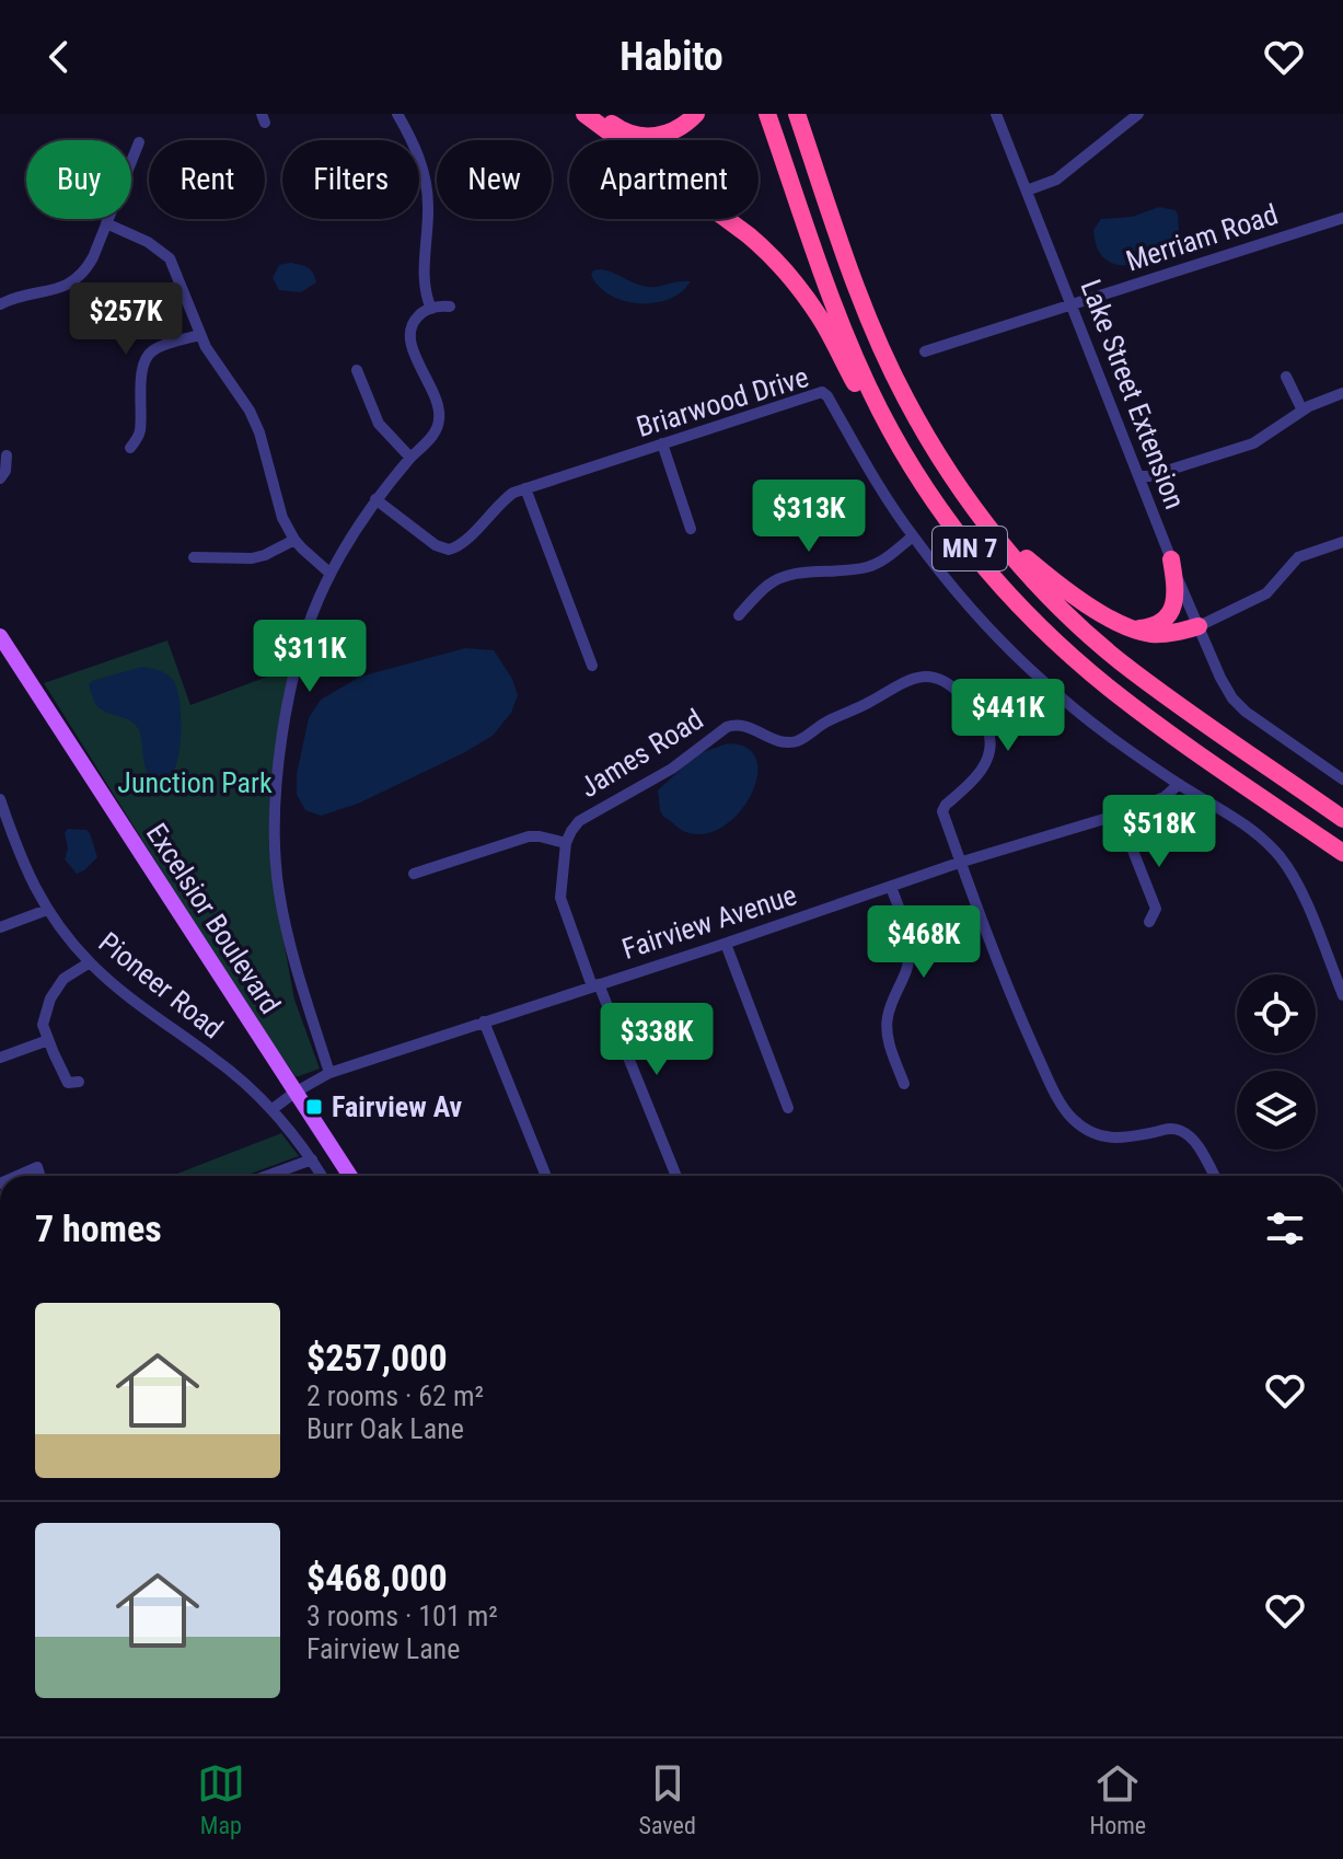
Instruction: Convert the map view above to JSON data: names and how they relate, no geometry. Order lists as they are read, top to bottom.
{
  "streets": {
    "highway": ["MN 7"],
    "main road": ["Excelsior Boulevard"],
    "street": [
      "Merriam Road",
      "Lake Street Extension",
      "Briarwood Drive",
      "James Road",
      "Fairview Avenue",
      "Pioneer Road"
    ]
  },
  "crossings": [
    ["Merriam Road", "Lake Street Extension"],
    ["Briarwood Drive", "Fairview Avenue"],
    ["James Road", "Fairview Avenue"],
    ["Excelsior Boulevard", "Fairview Avenue"],
    ["Fairview Avenue", "Pioneer Road"]
  ],
  "parks": ["Junction Park"],
  "places": {
    "transit": ["Fairview Av"]
  },
  "page": {
    "header": "Habito",
    "chip": [
      "Buy",
      "Rent",
      "Filters",
      "New",
      "Apartment"
    ],
    "price": [
      "$257K",
      "$313K",
      "$311K",
      "$441K",
      "$518K",
      "$468K",
      "$338K"
    ],
    "heading": "7 homes",
    "list": [
      {
        "name": "$257,000",
        "note": "2 rooms · 62 m² · Burr Oak Lane"
      },
      {
        "name": "$468,000",
        "note": "3 rooms · 101 m² · Fairview Lane"
      }
    ],
    "tabs": ["Map", "Saved", "Home"]
  }
}
